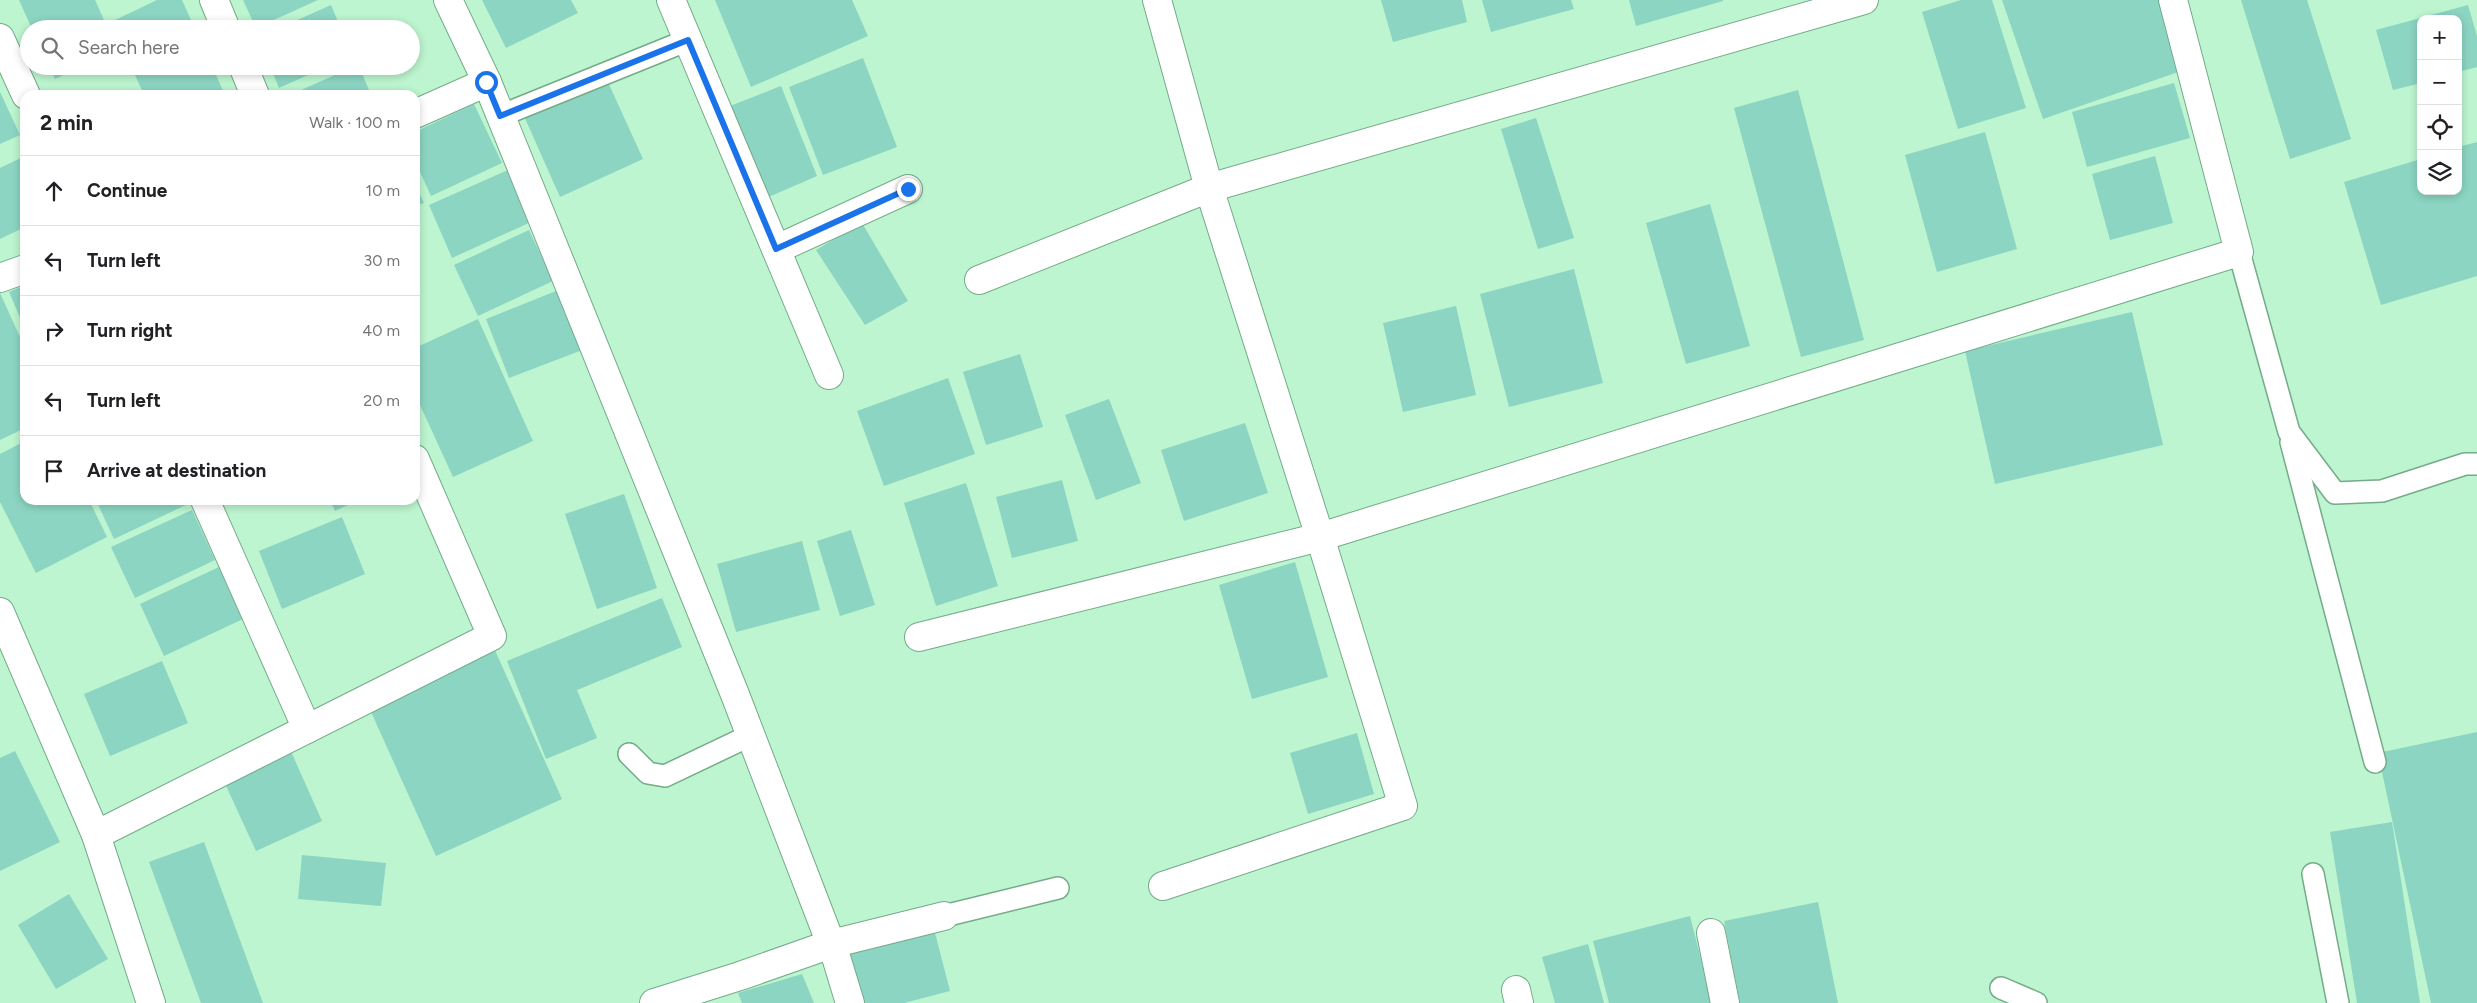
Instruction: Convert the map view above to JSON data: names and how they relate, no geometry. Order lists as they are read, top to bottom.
{
  "page": {
    "map_buttons": ["+", "−"],
    "search": "Search here",
    "heading": ["2 min", "Walk · 100 m"],
    "list": [
      ["Continue", "10 m"],
      ["Turn left", "30 m"],
      ["Turn right", "40 m"],
      ["Turn left", "20 m"],
      "Arrive at destination"
    ]
  }
}
